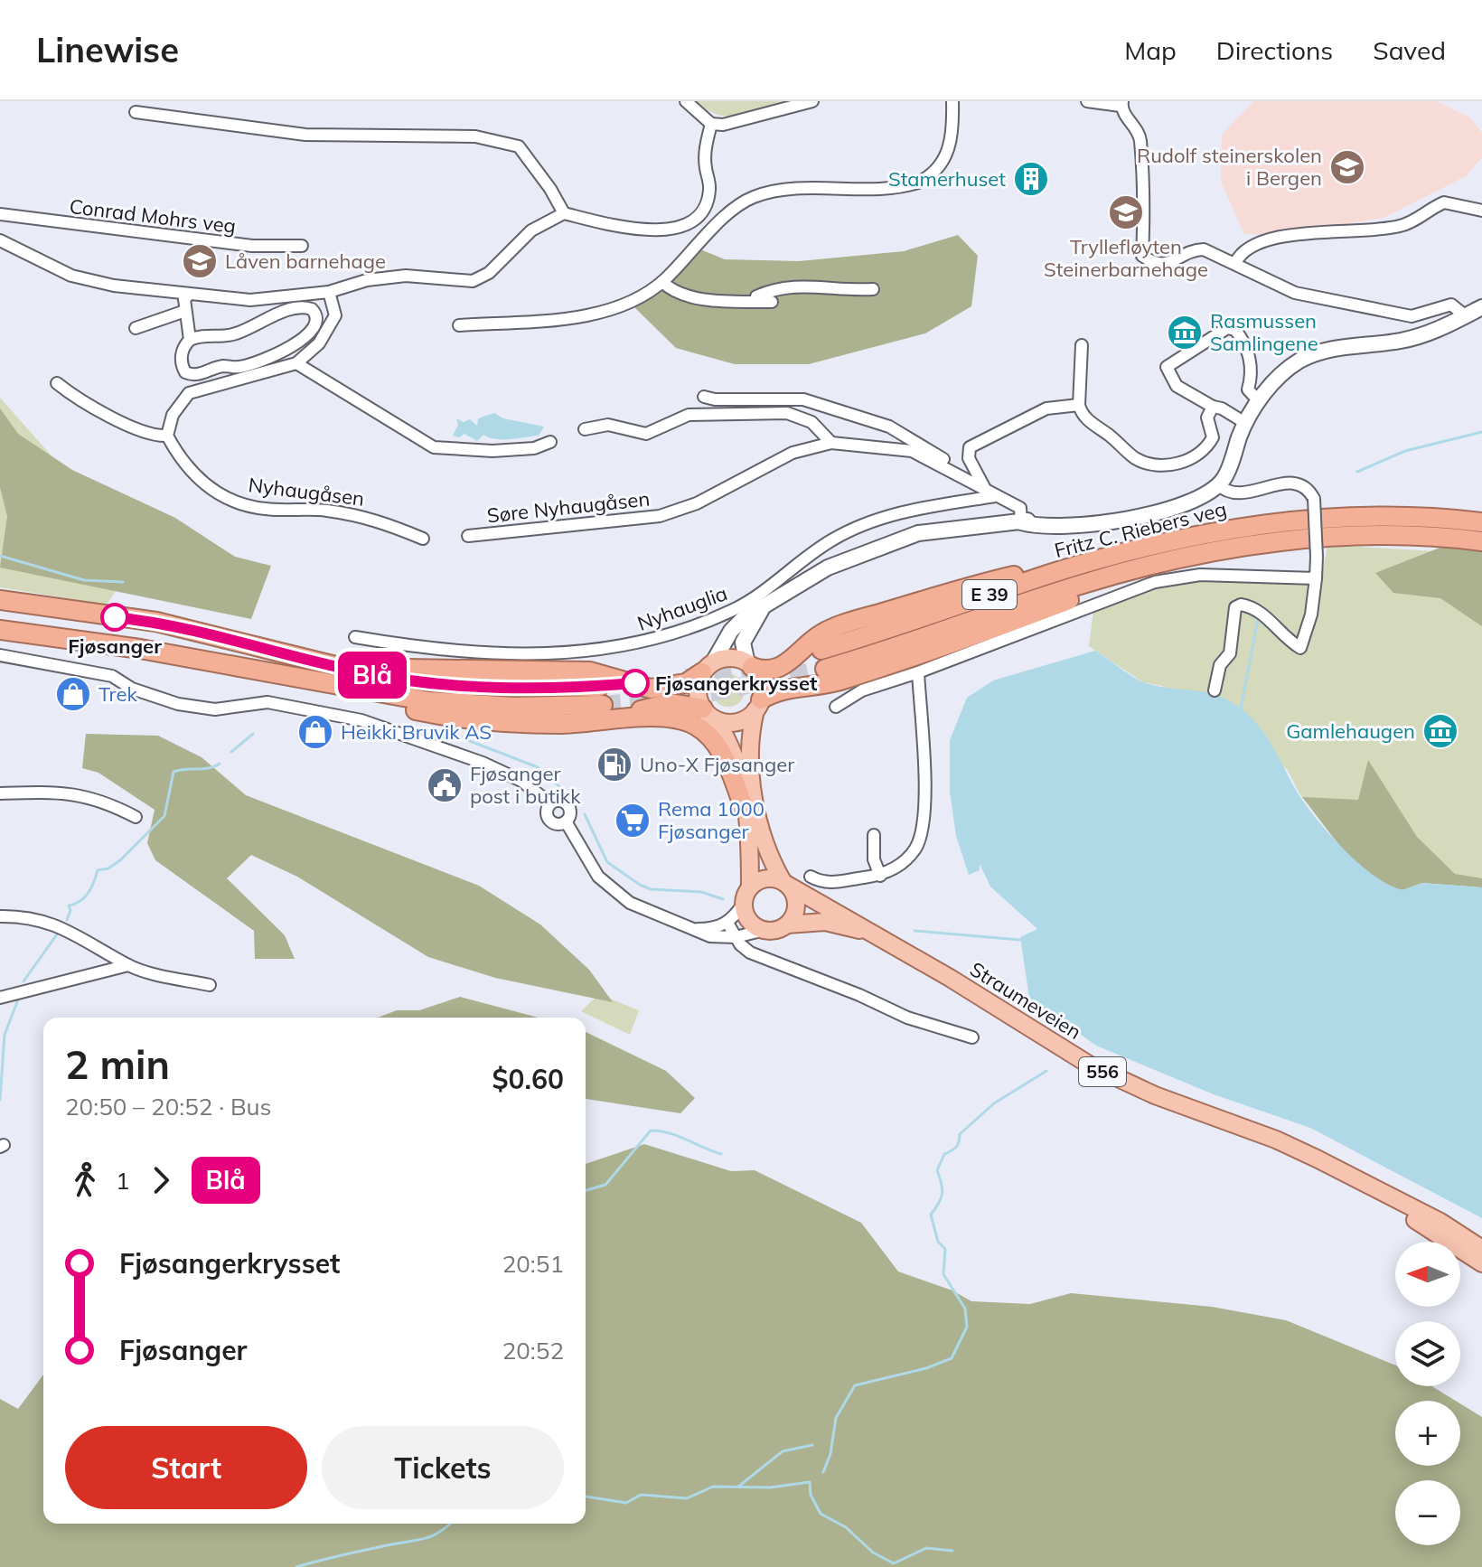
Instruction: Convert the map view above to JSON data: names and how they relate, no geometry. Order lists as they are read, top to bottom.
{
  "streets": {
    "highway": ["Fritz C. Riebers veg", "E 39"],
    "main road": ["Straumeveien", "556"],
    "street": [
      "Conrad Mohrs veg",
      "Nyhaugåsen",
      "Søre Nyhaugåsen",
      "Nyhauglia"
    ]
  },
  "crossings": [
    ["Søre Nyhaugåsen", "Nyhauglia"],
    ["Fritz C. Riebers veg", "E 39"],
    ["Straumeveien", "556"]
  ],
  "places": {
    "school or university": ["Rudolf steinerskolen i Bergen", "Tryllefløyten Steinerbarnehage", "Låven barnehage"],
    "building": ["Stamerhuset"],
    "museum": ["Rasmussen Samlingene", "Gamlehaugen"],
    "other": ["Fjøsanger", "Fjøsangerkrysset"],
    "shop": ["Trek", "Heikki Bruvik AS"],
    "fuel station": ["Uno-X Fjøsanger"],
    "public building": ["Fjøsanger post i butikk"],
    "supermarket": ["Rema 1000 Fjøsanger"]
  },
  "lines": ["bus line Blå"],
  "north": "left",
  "page": {
    "header": "Linewise",
    "nav": ["Map", "Directions", "Saved"],
    "on_map": "Blå",
    "heading": ["2 min", "20:50 – 20:52 · Bus", "$0.60"],
    "legs": ["1", "Blå"],
    "list": [
      {
        "name": "Fjøsangerkrysset",
        "value": "20:51"
      },
      {
        "name": "Fjøsanger",
        "value": "20:52"
      }
    ],
    "map_buttons": ["+", "−"],
    "buttons": ["Start", "Tickets"]
  }
}
